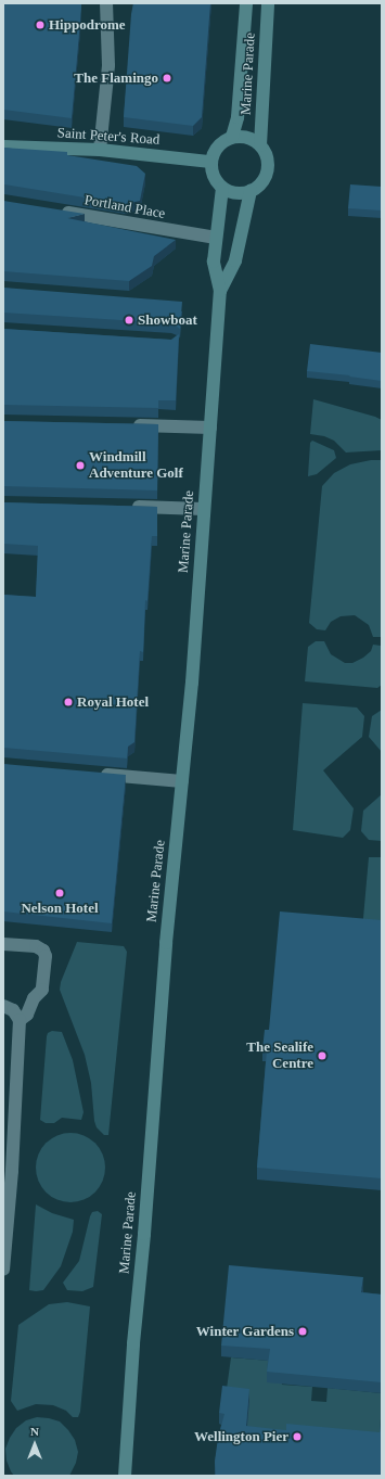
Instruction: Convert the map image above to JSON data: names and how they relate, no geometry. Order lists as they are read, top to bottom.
{
  "streets": {
    "street": ["Marine Parade", "Saint Peter's Road", "Portland Place"]
  },
  "crossings": [
    ["Marine Parade", "Saint Peter's Road"],
    ["Marine Parade", "Portland Place"]
  ],
  "places": [
    "Hippodrome",
    "The Flamingo",
    "Showboat",
    "Windmill Adventure Golf",
    "Royal Hotel",
    "Nelson Hotel",
    "The Sealife Centre",
    "Winter Gardens",
    "Wellington Pier"
  ],
  "north": "top"
}
